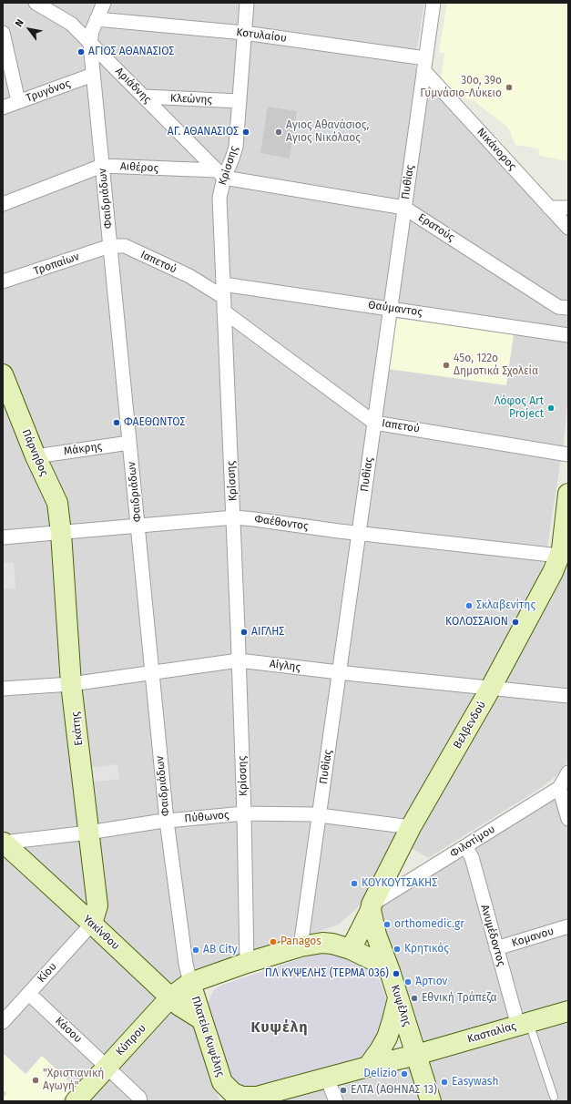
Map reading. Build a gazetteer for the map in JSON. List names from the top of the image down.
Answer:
{
  "streets": {
    "street": [
      "Κοτυλαίου",
      "Αριάδνης",
      "Τρυγόνος",
      "Κλεώνης",
      "Νικάνορος",
      "Κρίσσης",
      "Αιθέρος",
      "Πυθίας",
      "Φαιδριάδων",
      "Ερατούς",
      "Ιαπετού",
      "Τροπαίων",
      "Θαύμαντος",
      "Μάκρης",
      "Πάρνηθος",
      "Φαέθοντος",
      "Αίγλης",
      "Βελβενδού",
      "Εκάτης",
      "Πύθωνος",
      "Φιλοτίμου",
      "Υακίνθου",
      "Ανυμέδοντος",
      "Κομανου",
      "Κίου",
      "Κυψέλης",
      "Κάσου",
      "Κασταλίας",
      "Πλατεία Κυψέλης",
      "Κύπρου"
    ]
  },
  "crossings": [
    ["Κοτυλαίου", "Νικάνορος"],
    ["Κοτυλαίου", "Κρίσσης"],
    ["Κοτυλαίου", "Πυθίας"],
    ["Κοτυλαίου", "Φαιδριάδων"],
    ["Αριάδνης", "Κλεώνης"],
    ["Αριάδνης", "Κρίσσης"],
    ["Αριάδνης", "Αιθέρος"],
    ["Αριάδνης", "Φαιδριάδων"],
    ["Αριάδνης", "Ερατούς"],
    ["Τρυγόνος", "Φαιδριάδων"],
    ["Κλεώνης", "Κρίσσης"],
    ["Νικάνορος", "Πυθίας"],
    ["Κρίσσης", "Αιθέρος"],
    ["Κρίσσης", "Ερατούς"],
    ["Κρίσσης", "Ιαπετού"],
    ["Κρίσσης", "Θαύμαντος"],
    ["Κρίσσης", "Φαέθοντος"],
    ["Κρίσσης", "Αίγλης"],
    ["Κρίσσης", "Πύθωνος"],
    ["Κρίσσης", "Πλατεία Κυψέλης"],
    ["Αιθέρος", "Φαιδριάδων"],
    ["Αιθέρος", "Ερατούς"],
    ["Πυθίας", "Ερατούς"],
    ["Πυθίας", "Ιαπετού"],
    ["Πυθίας", "Θαύμαντος"],
    ["Πυθίας", "Φαέθοντος"],
    ["Πυθίας", "Αίγλης"],
    ["Πυθίας", "Πύθωνος"],
    ["Πυθίας", "Πλατεία Κυψέλης"],
    ["Φαιδριάδων", "Ιαπετού"],
    ["Φαιδριάδων", "Τροπαίων"],
    ["Φαιδριάδων", "Μάκρης"],
    ["Φαιδριάδων", "Φαέθοντος"],
    ["Φαιδριάδων", "Αίγλης"],
    ["Φαιδριάδων", "Πύθωνος"],
    ["Φαιδριάδων", "Πλατεία Κυψέλης"],
    ["Φαιδριάδων", "Κύπρου"],
    ["Ιαπετού", "Τροπαίων"],
    ["Ιαπετού", "Θαύμαντος"],
    ["Μάκρης", "Πάρνηθος"],
    ["Πάρνηθος", "Φαέθοντος"],
    ["Πάρνηθος", "Εκάτης"],
    ["Φαέθοντος", "Βελβενδού"],
    ["Φαέθοντος", "Εκάτης"],
    ["Αίγλης", "Βελβενδού"],
    ["Αίγλης", "Εκάτης"],
    ["Βελβενδού", "Πύθωνος"],
    ["Βελβενδού", "Φιλοτίμου"],
    ["Βελβενδού", "Κυψέλης"],
    ["Βελβενδού", "Πλατεία Κυψέλης"],
    ["Εκάτης", "Πύθωνος"],
    ["Εκάτης", "Υακίνθου"],
    ["Εκάτης", "Κίου"],
    ["Πύθωνος", "Υακίνθου"],
    ["Φιλοτίμου", "Ανυμέδοντος"],
    ["Φιλοτίμου", "Κυψέλης"],
    ["Υακίνθου", "Κίου"],
    ["Υακίνθου", "Πλατεία Κυψέλης"],
    ["Υακίνθου", "Κύπρου"],
    ["Ανυμέδοντος", "Κομανου"],
    ["Ανυμέδοντος", "Κασταλίας"],
    ["Κίου", "Κάσου"],
    ["Κυψέλης", "Κασταλίας"],
    ["Κυψέλης", "Πλατεία Κυψέλης"],
    ["Κάσου", "Κύπρου"],
    ["Κασταλίας", "Πλατεία Κυψέλης"],
    ["Πλατεία Κυψέλης", "Κύπρου"]
  ],
  "districts": ["Κυψέλη"],
  "places": [
    "ΑΓΙΟΣ ΑΘΑΝΑΣΙΟΣ",
    "30ο, 39ο Γυμνάσιο-Λύκειο",
    "ΑΓ. ΑΘΑΝΑΣΙΟΣ",
    "Αγιος Αθανάσιος, Αγιος Νικόλαος",
    "45ο, 122ο Δημοτικά Σχολεία",
    "Λόφος Art Project",
    "ΦΑΕΘΩΝΤΟΣ",
    "Σκλαβενίτης",
    "ΚΟΛΟΣΣΑΙΟΝ",
    "ΑΙΓΛΗΣ",
    "ΚΟΥΚΟΥΤΣΑΚΗΣ",
    "orthomedic.gr",
    "Panagos",
    "Κρητικός",
    "AB City",
    "ΠΛ ΚΥΨΕΛΗΣ (ΤΕΡΜΑ 036)",
    "Άρτιον",
    "Εθνική Τράπεζα",
    "Delizio",
    "\"Χριστιανική Αγωγή\"",
    "Easywash",
    "ΕΛΤΑ (ΑΘΗΝΑΣ 13)"
  ],
  "north": "top left"
}
